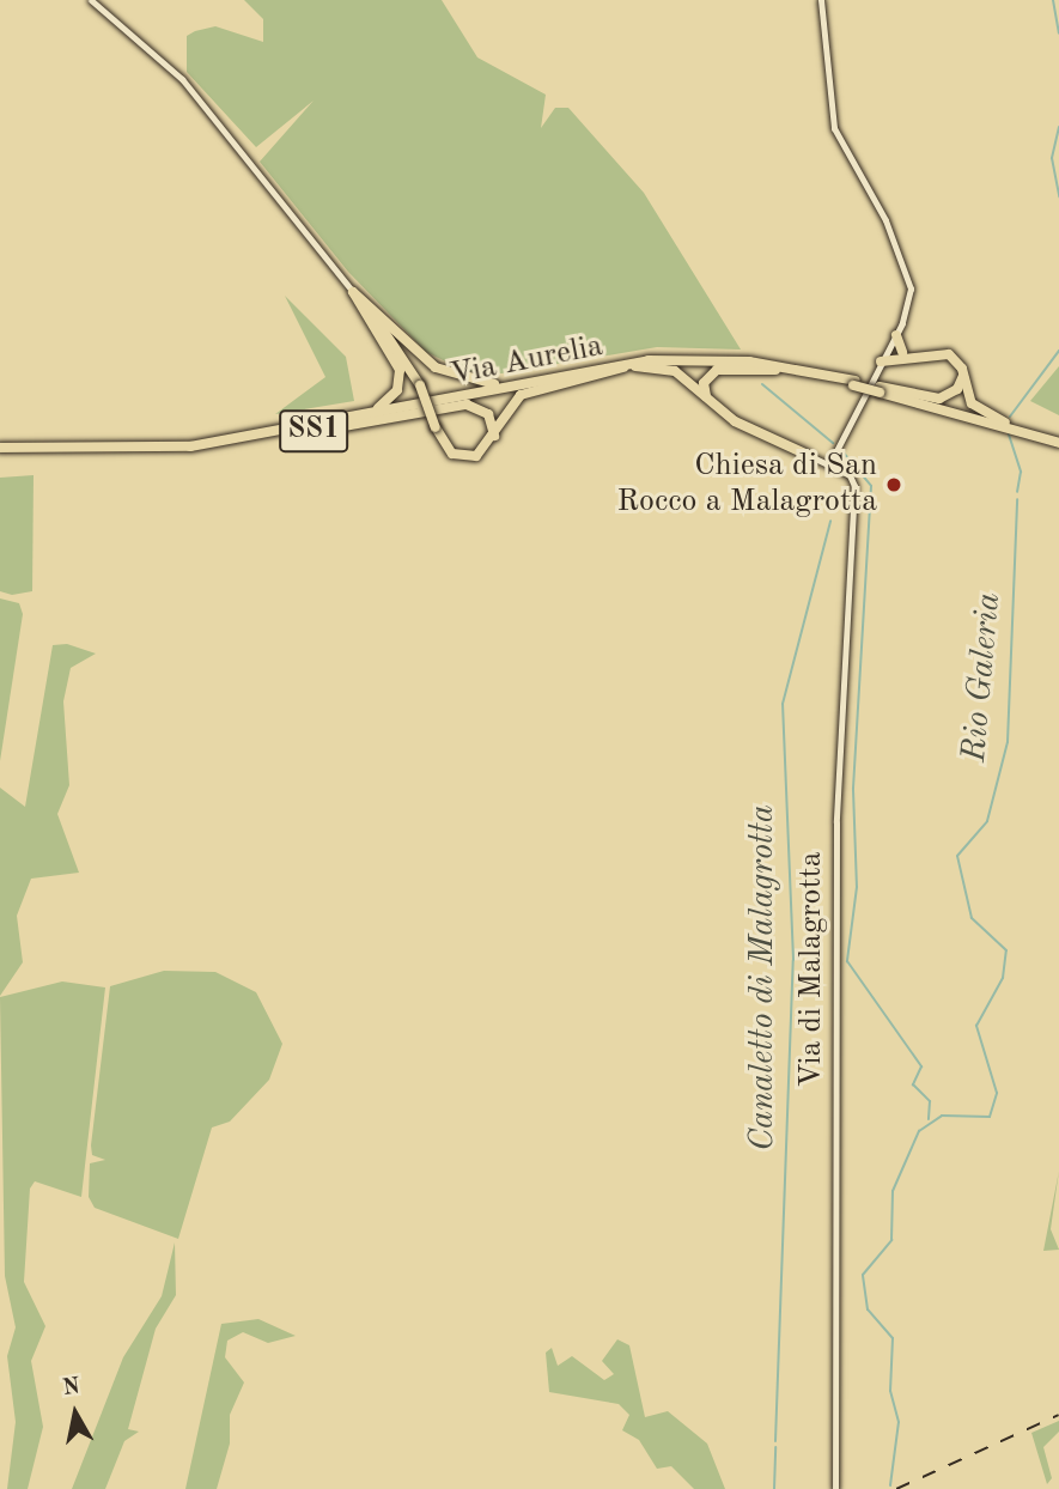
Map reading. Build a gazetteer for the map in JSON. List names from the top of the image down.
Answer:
{
  "streets": {
    "highway": ["Via Aurelia", "SS1"],
    "main road": ["Via di Malagrotta"]
  },
  "water": ["Rio Galeria", "Canaletto di Malagrotta"],
  "places": ["Chiesa di San Rocco a Malagrotta"],
  "north": "top"
}
